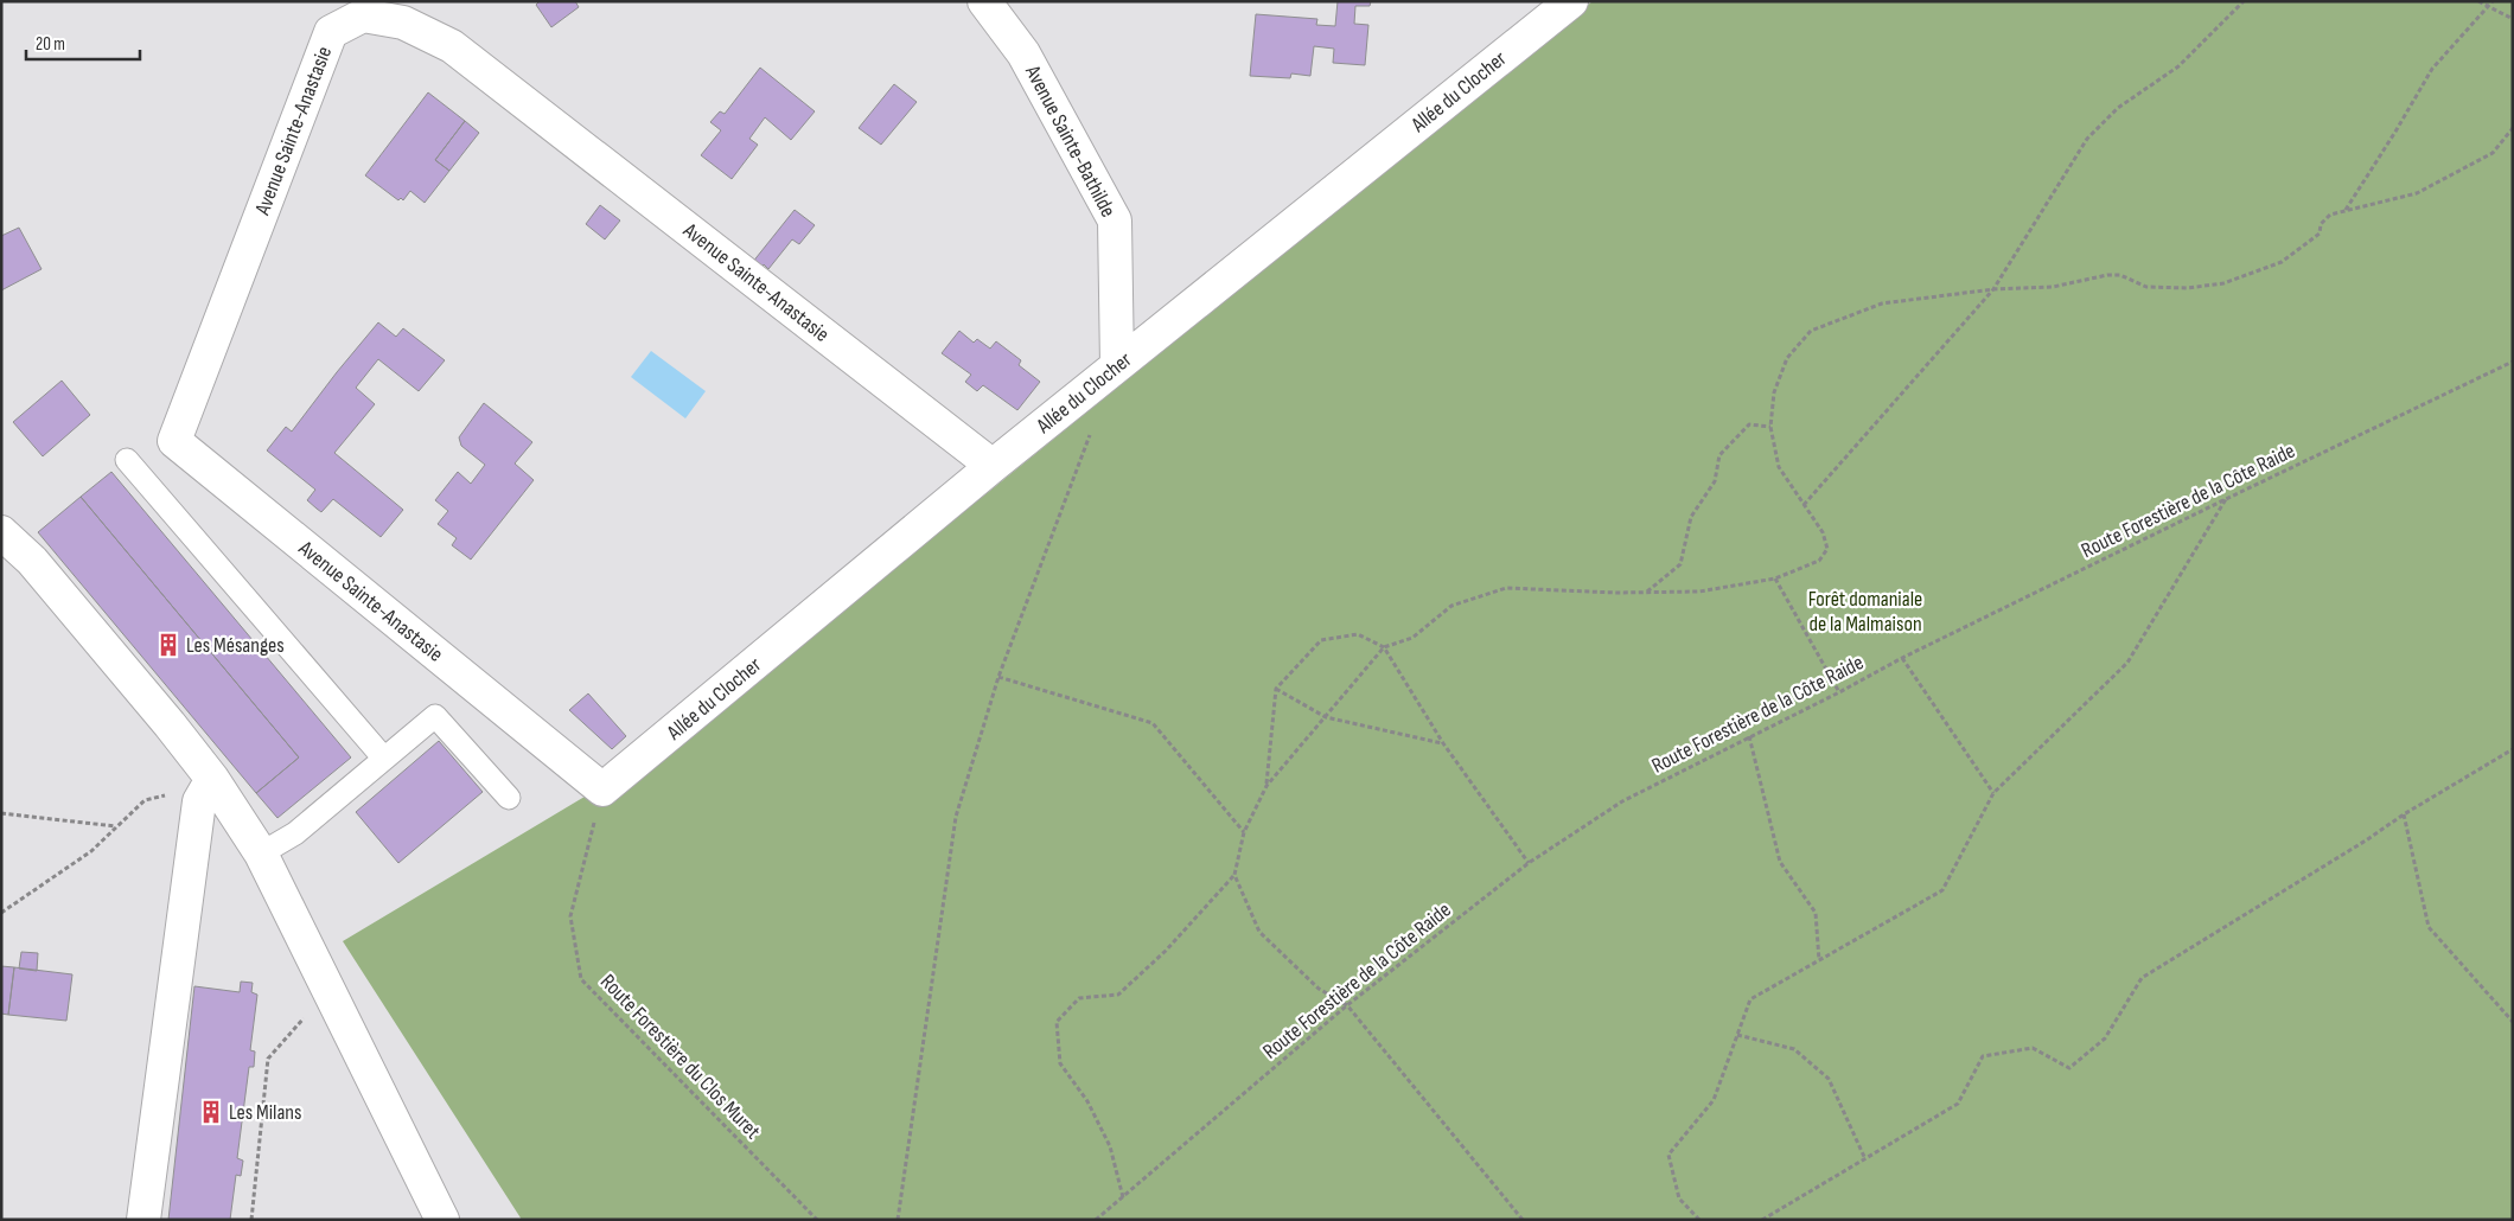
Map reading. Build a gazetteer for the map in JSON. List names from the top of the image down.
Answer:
{
  "streets": {
    "street": ["Allée du Clocher", "Avenue Sainte-Anastasie", "Avenue Sainte-Bathilde"],
    "path": ["Route Forestière de la Côte Raide", "Route Forestière du Clos Muret"]
  },
  "crossings": [
    ["Allée du Clocher", "Avenue Sainte-Anastasie"],
    ["Allée du Clocher", "Avenue Sainte-Bathilde"],
    ["Allée du Clocher", "Route Forestière du Clos Muret"],
    ["Avenue Sainte-Anastasie", "Route Forestière du Clos Muret"]
  ],
  "parks": ["Forêt domaniale de la Malmaison"],
  "places": {
    "building": ["Les Mésanges", "Les Milans"]
  },
  "scale_bar": "20 m"
}
